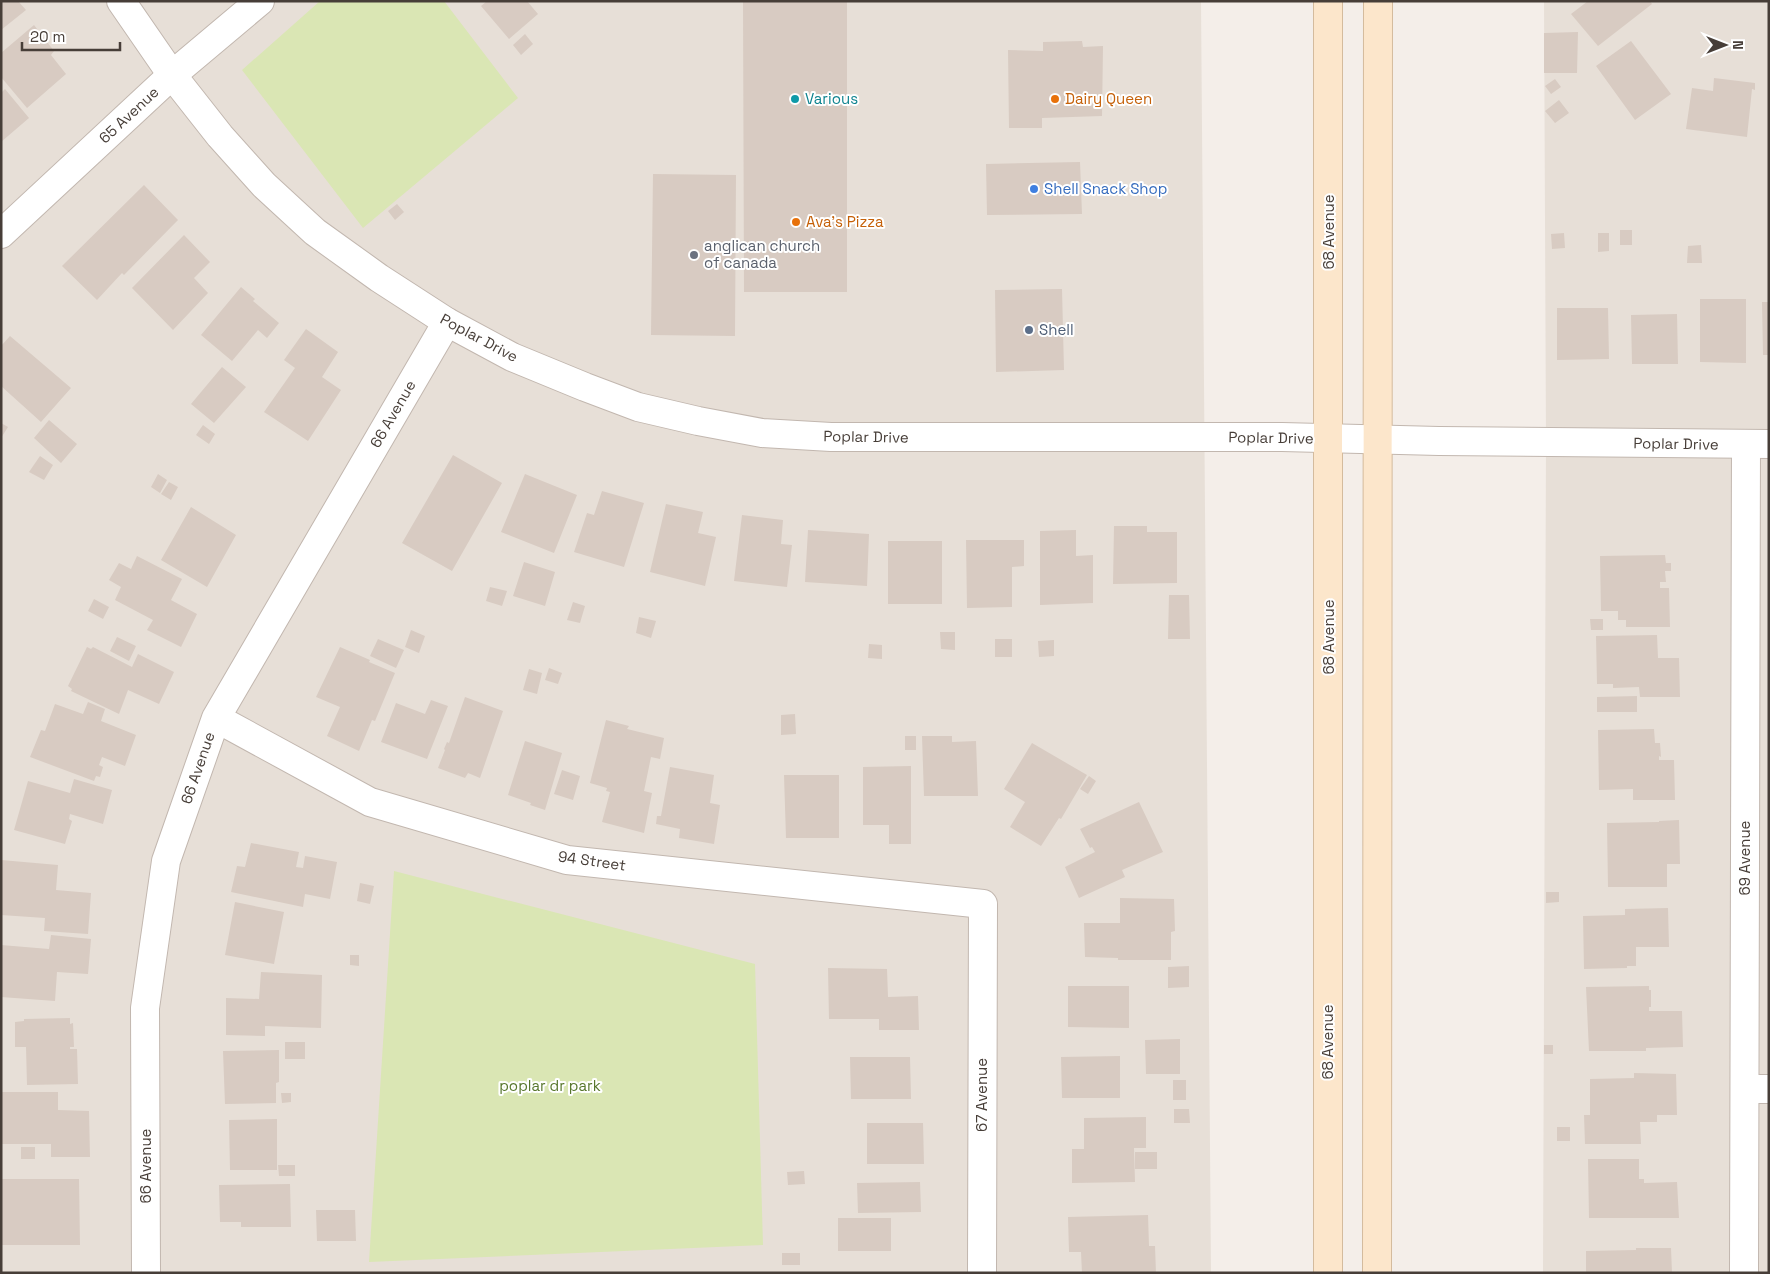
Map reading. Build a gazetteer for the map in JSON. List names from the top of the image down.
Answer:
{
  "streets": {
    "main road": ["68 Avenue"],
    "street": [
      "65 Avenue",
      "Poplar Drive",
      "66 Avenue",
      "69 Avenue",
      "94 Street",
      "67 Avenue"
    ]
  },
  "crossings": [
    ["65 Avenue", "Poplar Drive"],
    ["68 Avenue", "Poplar Drive"],
    ["Poplar Drive", "66 Avenue"],
    ["Poplar Drive", "69 Avenue"],
    ["66 Avenue", "94 Street"],
    ["94 Street", "67 Avenue"]
  ],
  "parks": ["poplar dr park"],
  "places": [
    "Various",
    "Dairy Queen",
    "Shell Snack Shop",
    "Ava's Pizza",
    "anglican church of canada",
    "Shell"
  ],
  "scale_bar": "20 m",
  "north": "right"
}
